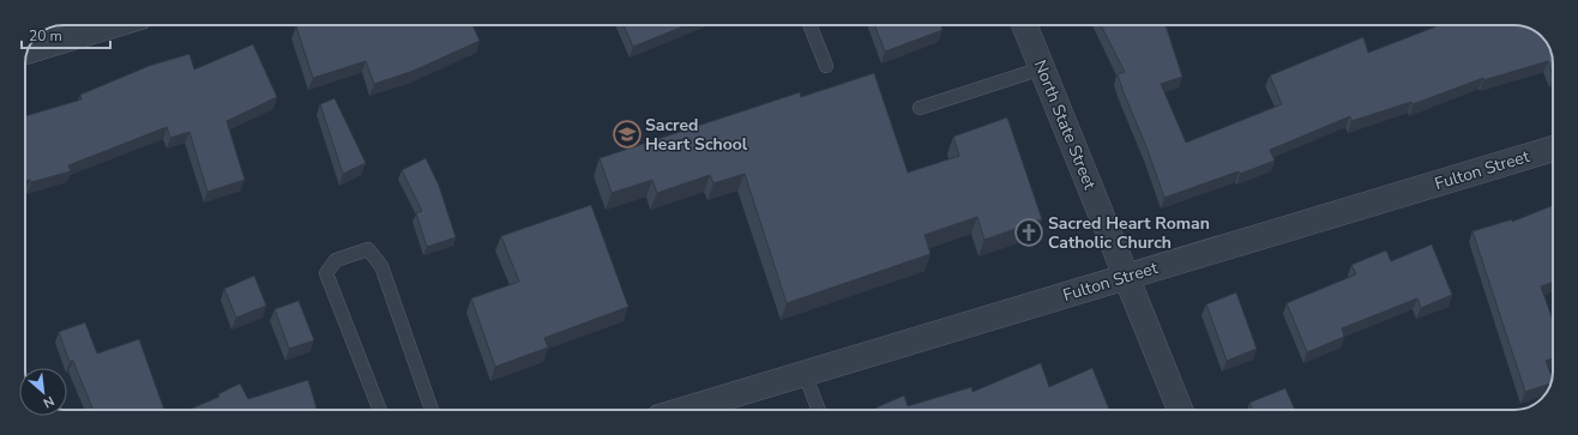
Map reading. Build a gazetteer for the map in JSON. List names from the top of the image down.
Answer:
{
  "streets": {
    "street": ["North State Street", "Fulton Street"]
  },
  "crossings": [
    ["North State Street", "Fulton Street"]
  ],
  "places": {
    "school or university": ["Sacred Heart School"],
    "church": ["Sacred Heart Roman Catholic Church"]
  },
  "scale_bar": "20 m",
  "north": "bottom right"
}
